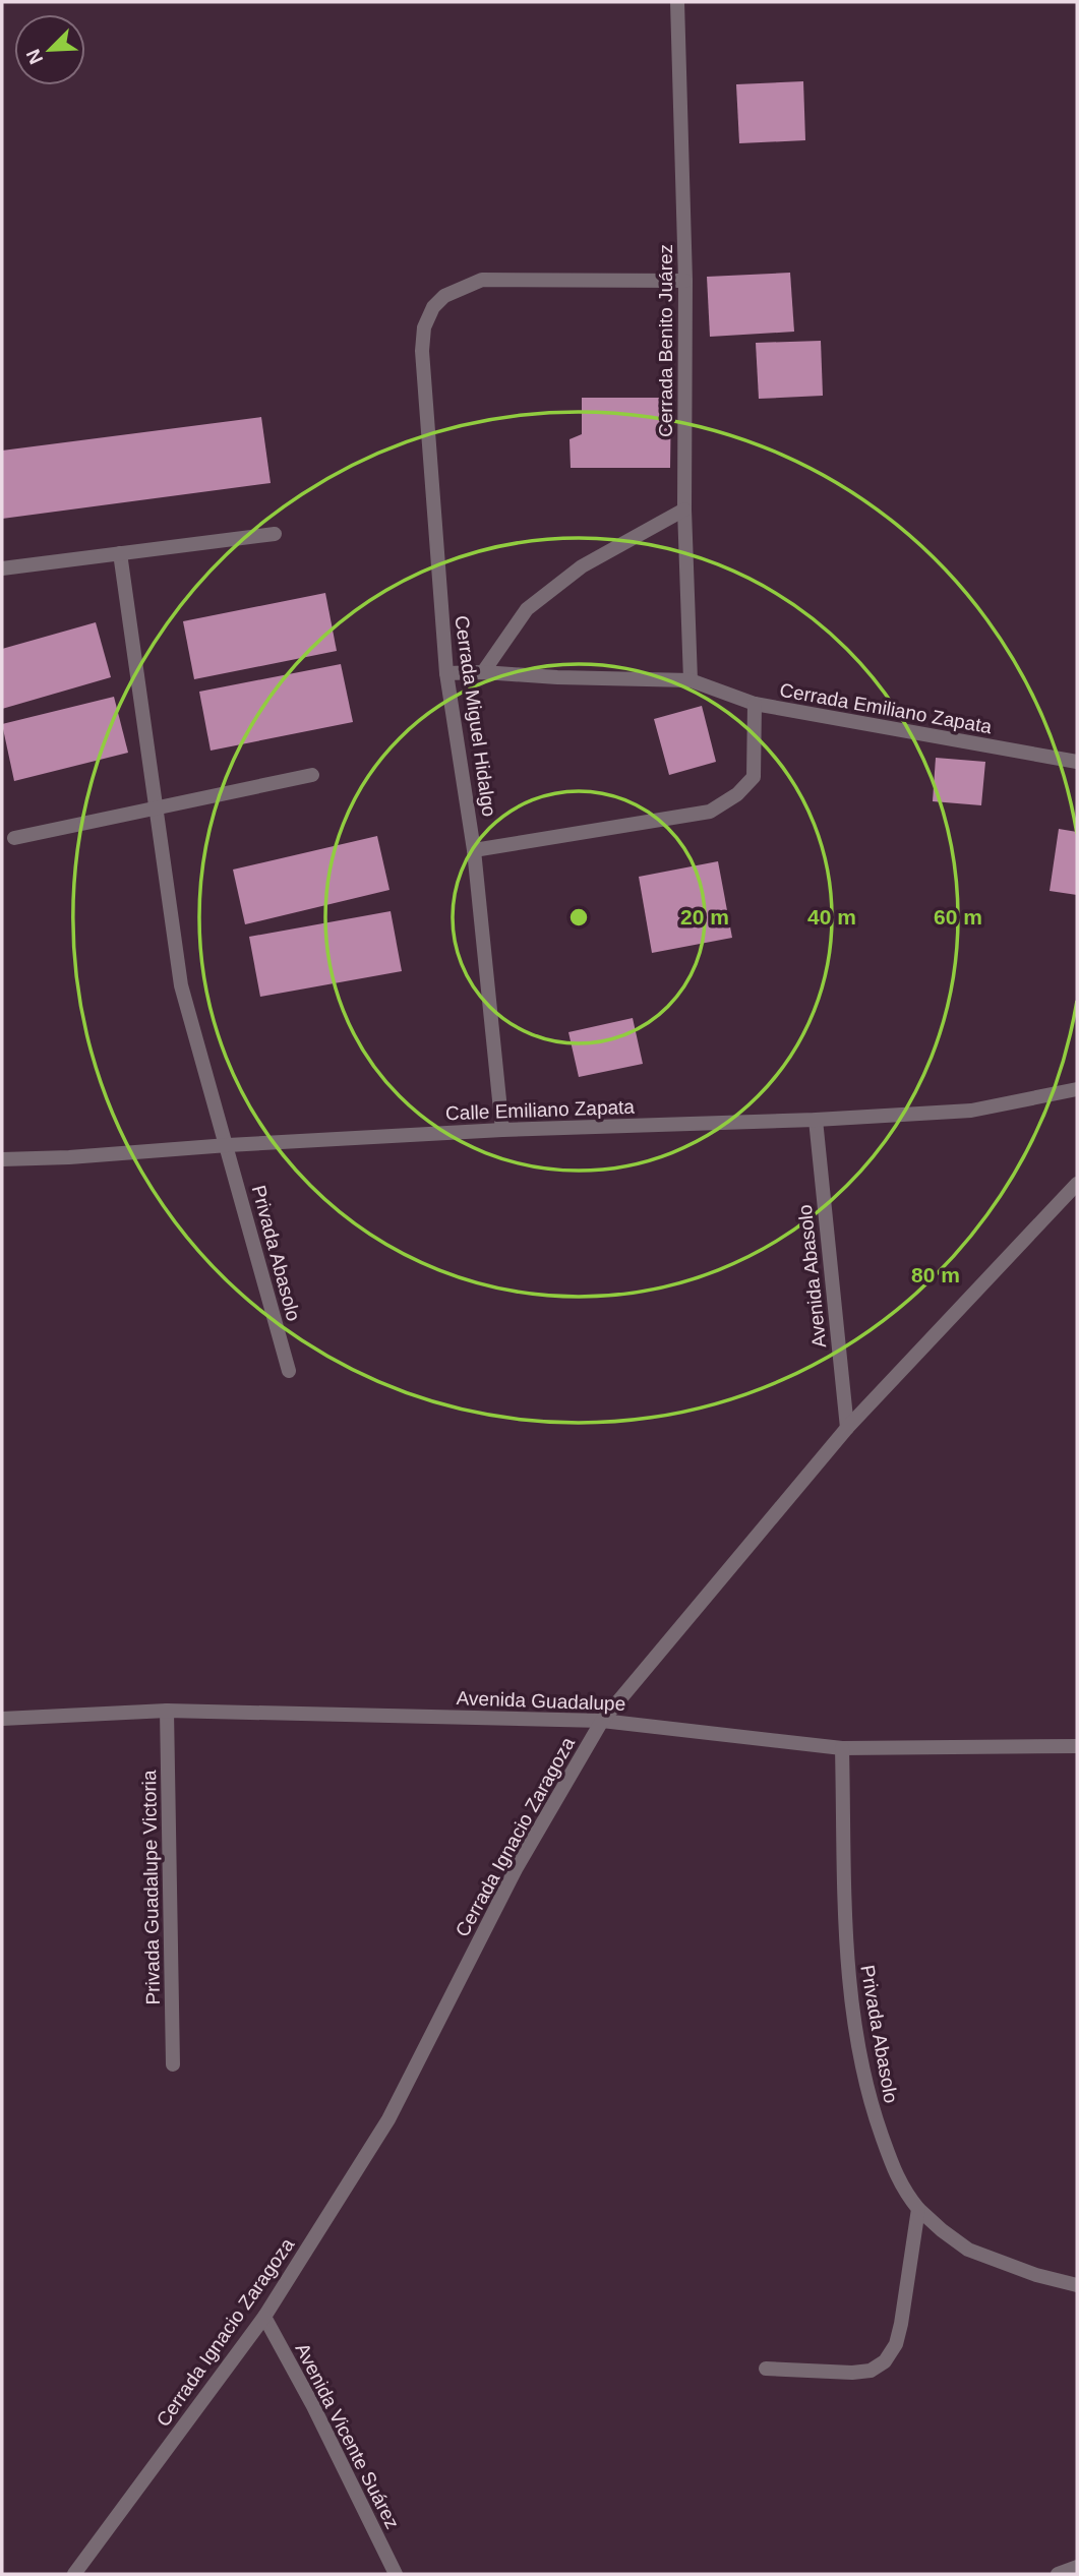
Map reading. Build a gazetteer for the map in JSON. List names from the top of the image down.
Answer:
{
  "streets": {
    "street": [
      "Cerrada Benito Juárez",
      "Cerrada Emiliano Zapata",
      "Cerrada Miguel Hidalgo",
      "Calle Emiliano Zapata",
      "Privada Abasolo",
      "Avenida Abasolo",
      "Avenida Guadalupe",
      "Cerrada Ignacio Zaragoza",
      "Privada Guadalupe Victoria",
      "Avenida Vicente Suárez"
    ]
  },
  "crossings": [
    ["Cerrada Benito Juárez", "Cerrada Emiliano Zapata"],
    ["Cerrada Benito Juárez", "Cerrada Miguel Hidalgo"],
    ["Cerrada Emiliano Zapata", "Cerrada Miguel Hidalgo"],
    ["Cerrada Miguel Hidalgo", "Calle Emiliano Zapata"],
    ["Calle Emiliano Zapata", "Privada Abasolo"],
    ["Calle Emiliano Zapata", "Avenida Abasolo"],
    ["Privada Abasolo", "Avenida Guadalupe"],
    ["Avenida Abasolo", "Cerrada Ignacio Zaragoza"],
    ["Avenida Guadalupe", "Cerrada Ignacio Zaragoza"],
    ["Avenida Guadalupe", "Privada Guadalupe Victoria"],
    ["Cerrada Ignacio Zaragoza", "Avenida Vicente Suárez"]
  ],
  "north": "bottom left",
  "rings": [
    "20 m",
    "40 m",
    "60 m",
    "80 m"
  ]
}
